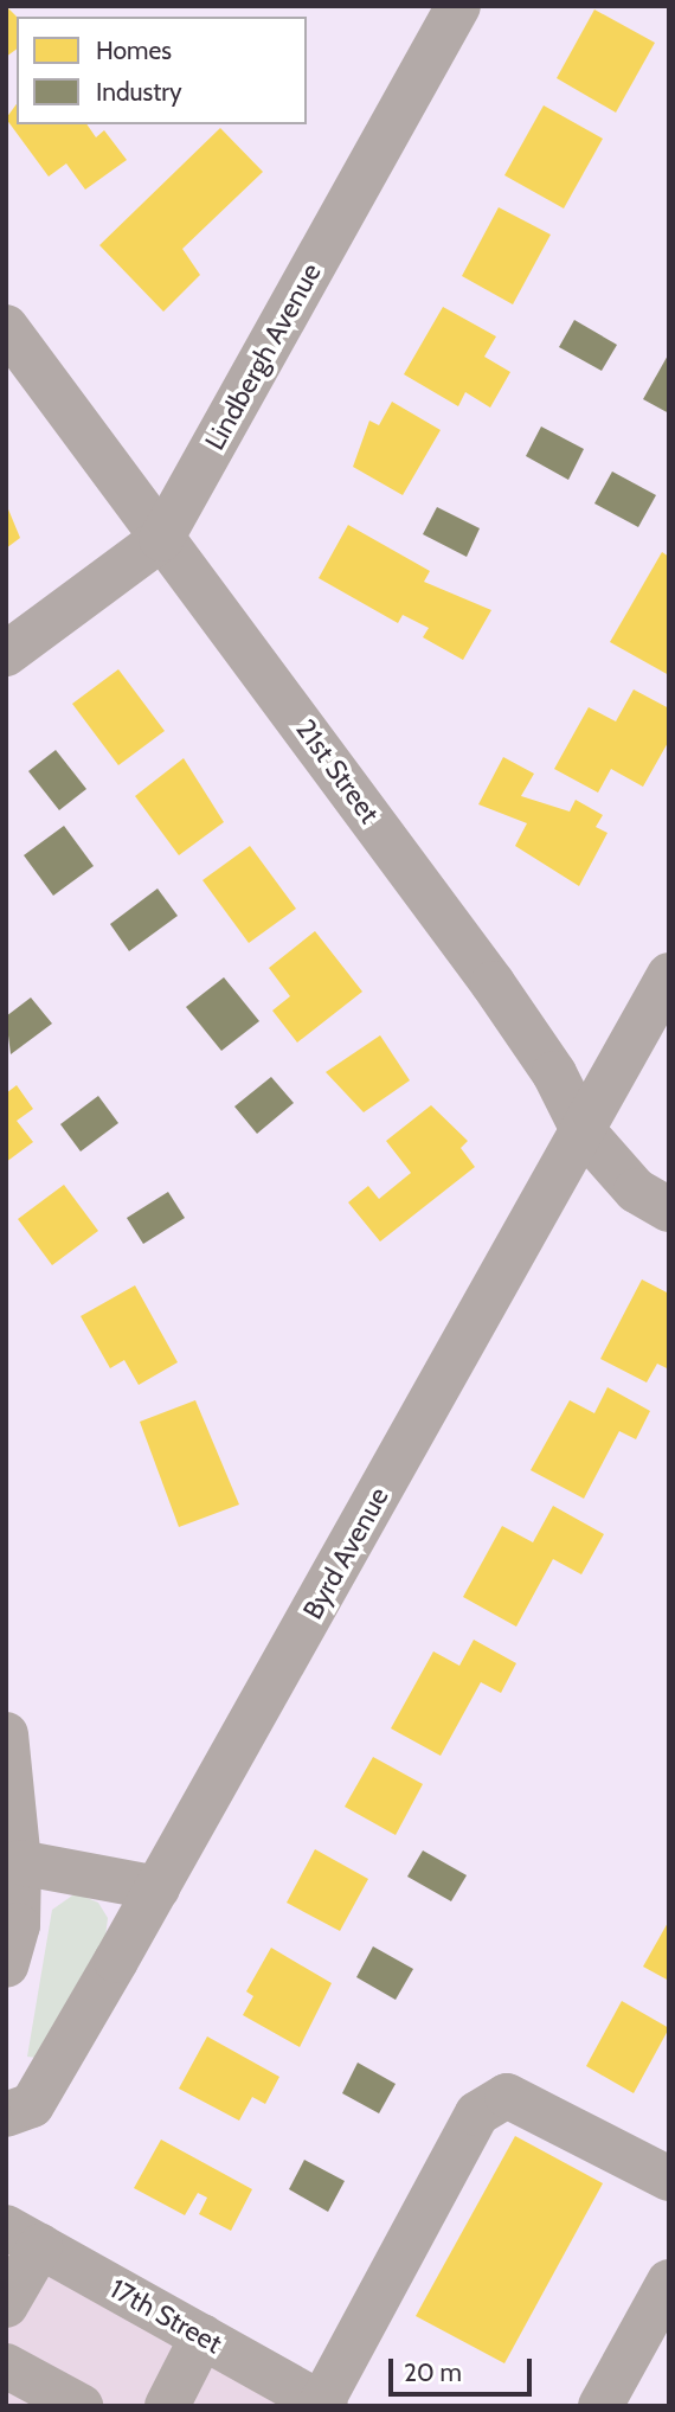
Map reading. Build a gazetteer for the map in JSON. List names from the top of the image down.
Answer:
{
  "streets": {
    "street": [
      "Lindbergh Avenue",
      "21st Street",
      "Byrd Avenue",
      "17th Street"
    ]
  },
  "crossings": [
    ["Lindbergh Avenue", "21st Street"],
    ["21st Street", "Byrd Avenue"]
  ],
  "legend": ["Homes", "Industry"],
  "scale_bar": "20 m"
}
